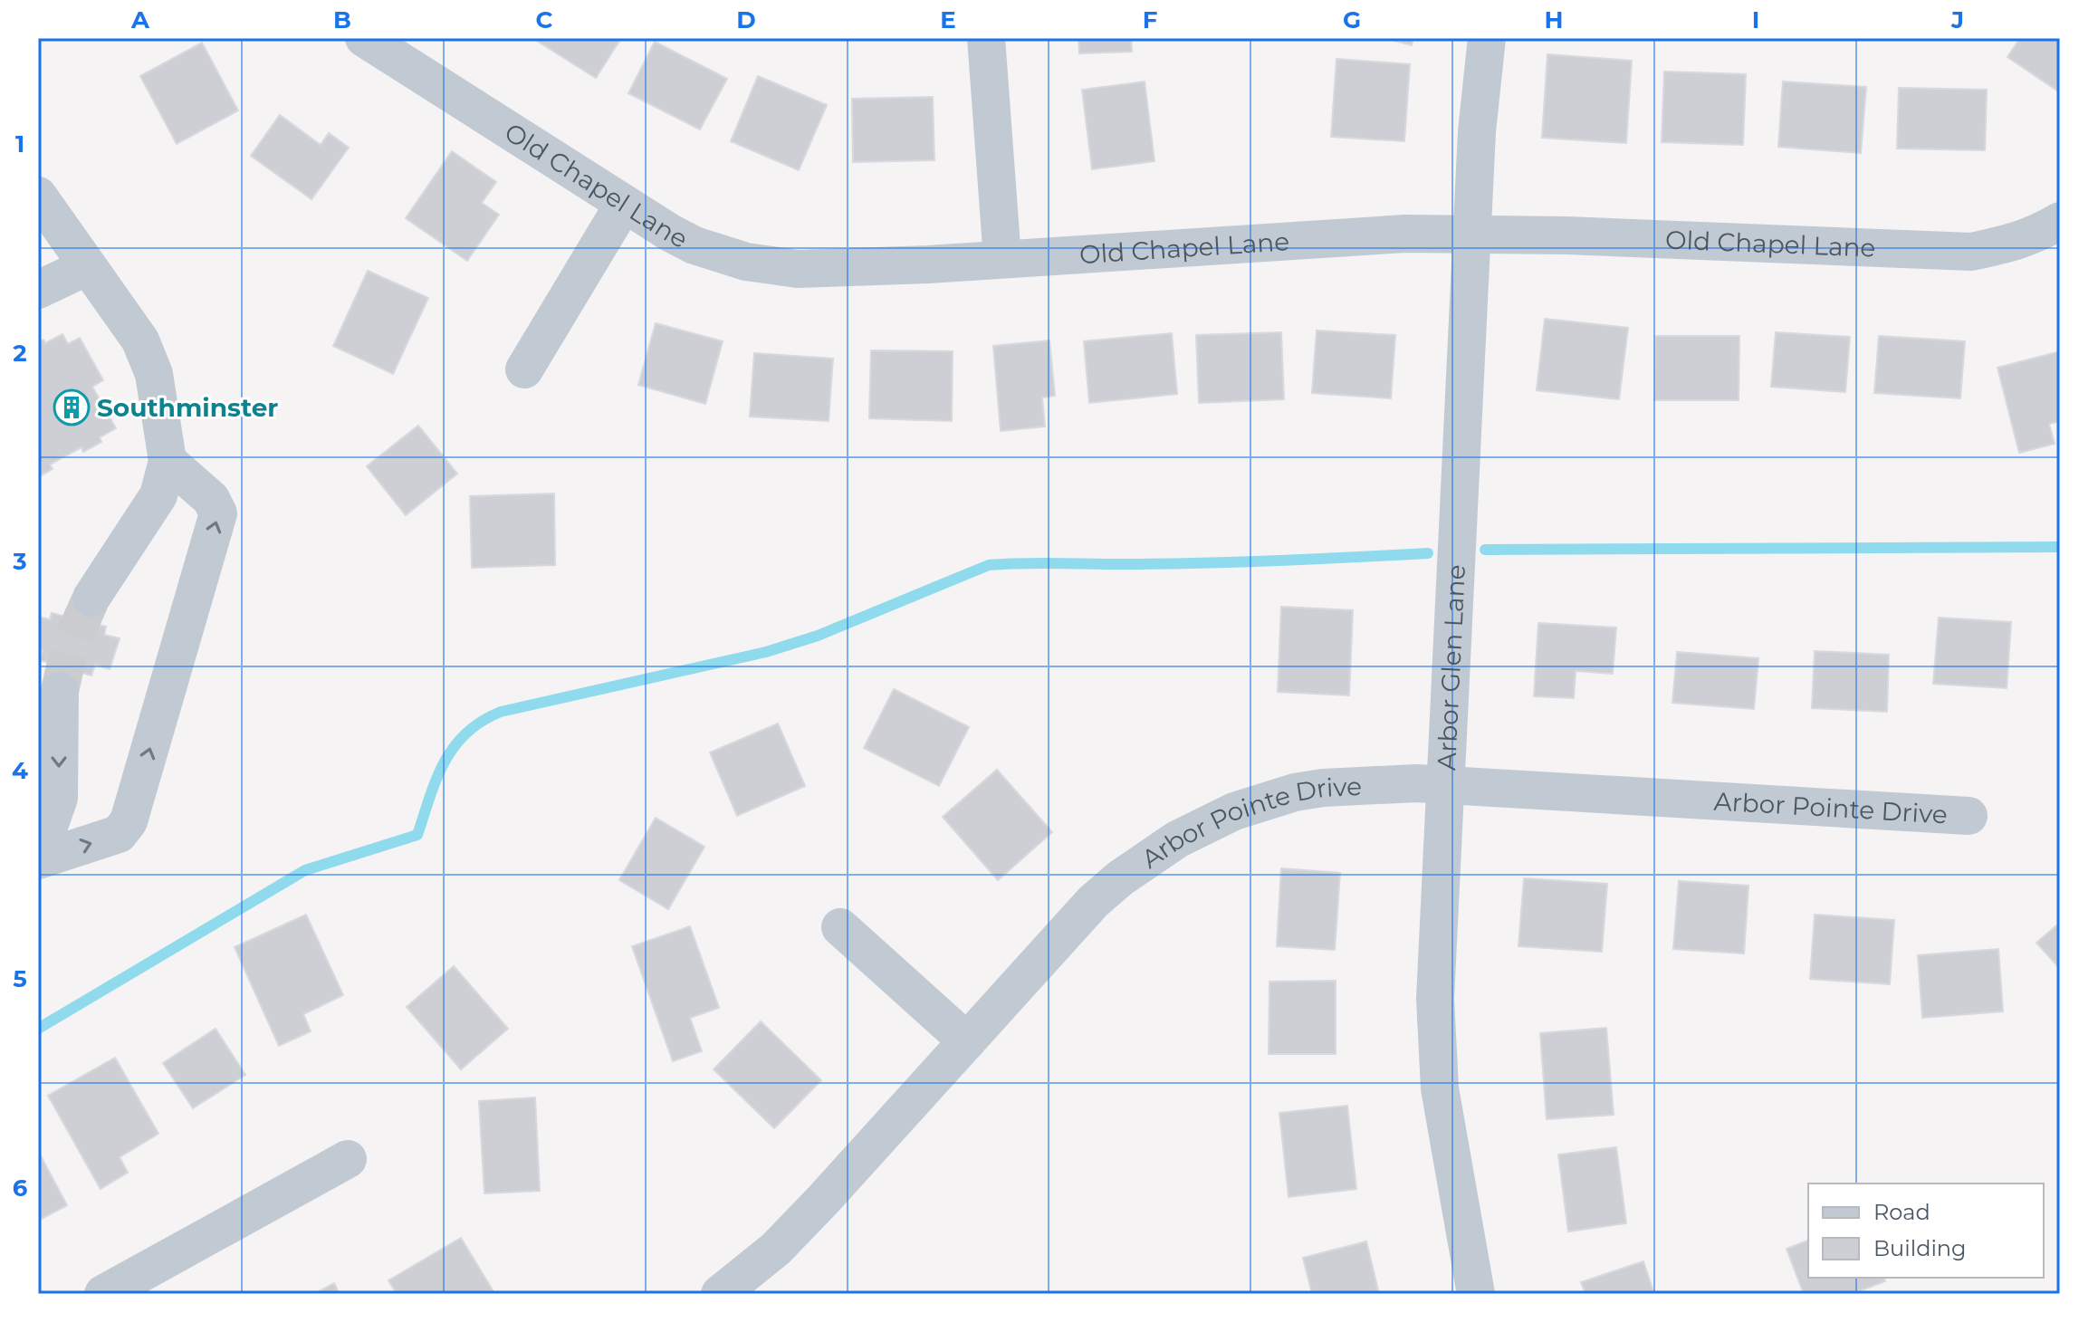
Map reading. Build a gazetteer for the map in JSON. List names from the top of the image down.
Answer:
{
  "streets": {
    "street": ["Old Chapel Lane", "Arbor Glen Lane", "Arbor Pointe Drive"]
  },
  "crossings": [
    ["Old Chapel Lane", "Arbor Glen Lane"],
    ["Arbor Glen Lane", "Arbor Pointe Drive"]
  ],
  "places": {
    "building": ["Southminster"]
  },
  "legend": ["Road", "Building"],
  "grid": {
    "columns": [
      "A",
      "B",
      "C",
      "D",
      "E",
      "F",
      "G",
      "H",
      "I",
      "J"
    ],
    "rows": [
      "1",
      "2",
      "3",
      "4",
      "5",
      "6"
    ]
  }
}
